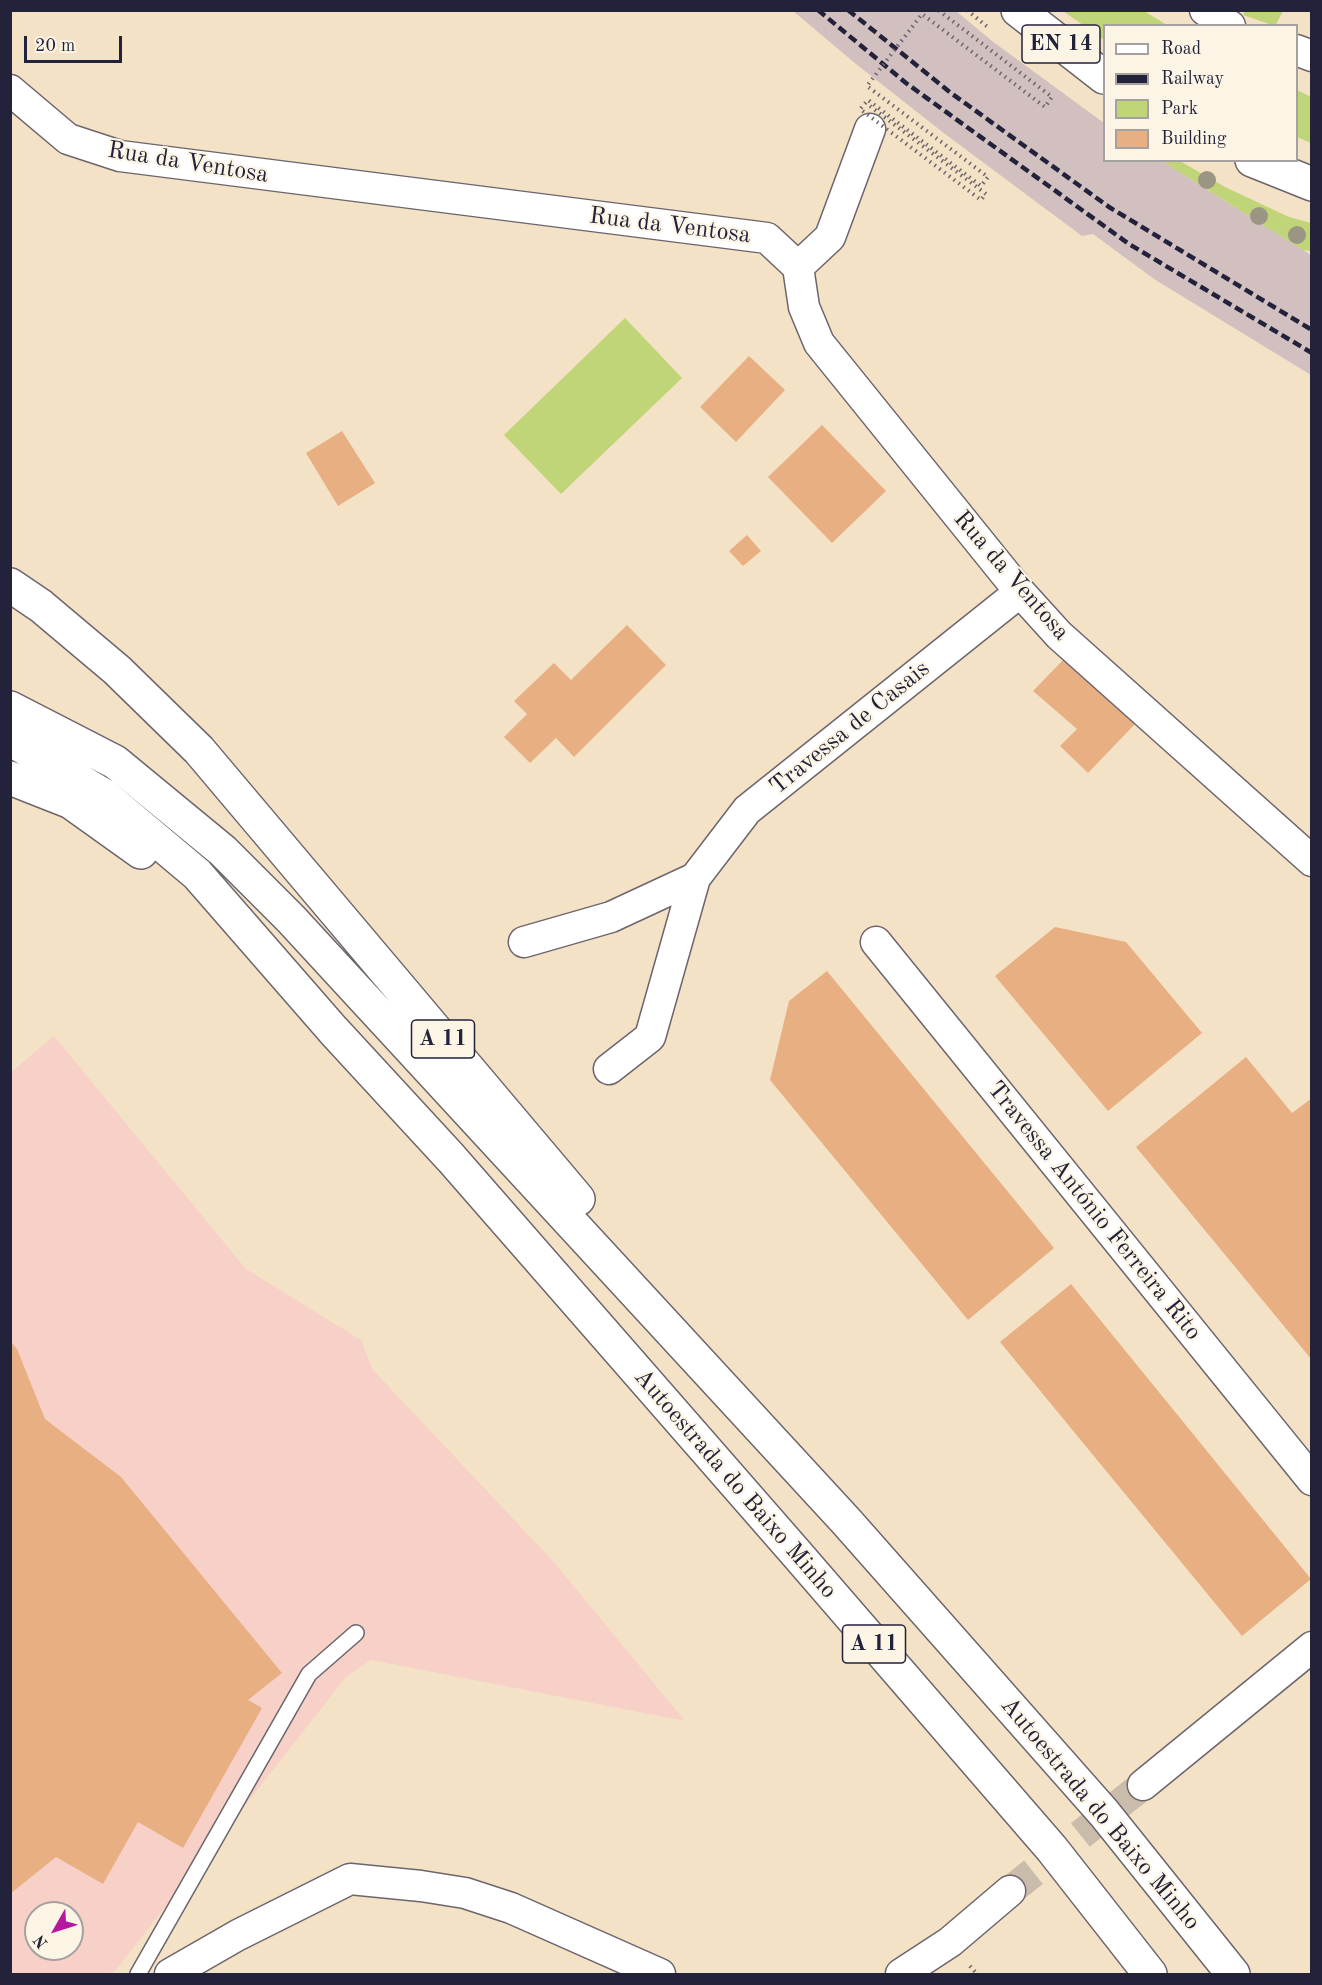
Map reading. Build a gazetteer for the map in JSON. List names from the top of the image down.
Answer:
{
  "streets": {
    "main road": ["EN 14", "A 11", "Autoestrada do Baixo Minho"],
    "street": ["Rua da Ventosa", "Travessa de Casais", "Travessa António Ferreira Rito"]
  },
  "crossings": [
    ["Rua da Ventosa", "Travessa de Casais"],
    ["A 11", "Autoestrada do Baixo Minho"]
  ],
  "legend": [
    "Road",
    "Railway",
    "Park",
    "Building"
  ],
  "scale_bar": "20 m",
  "north": "bottom left"
}
